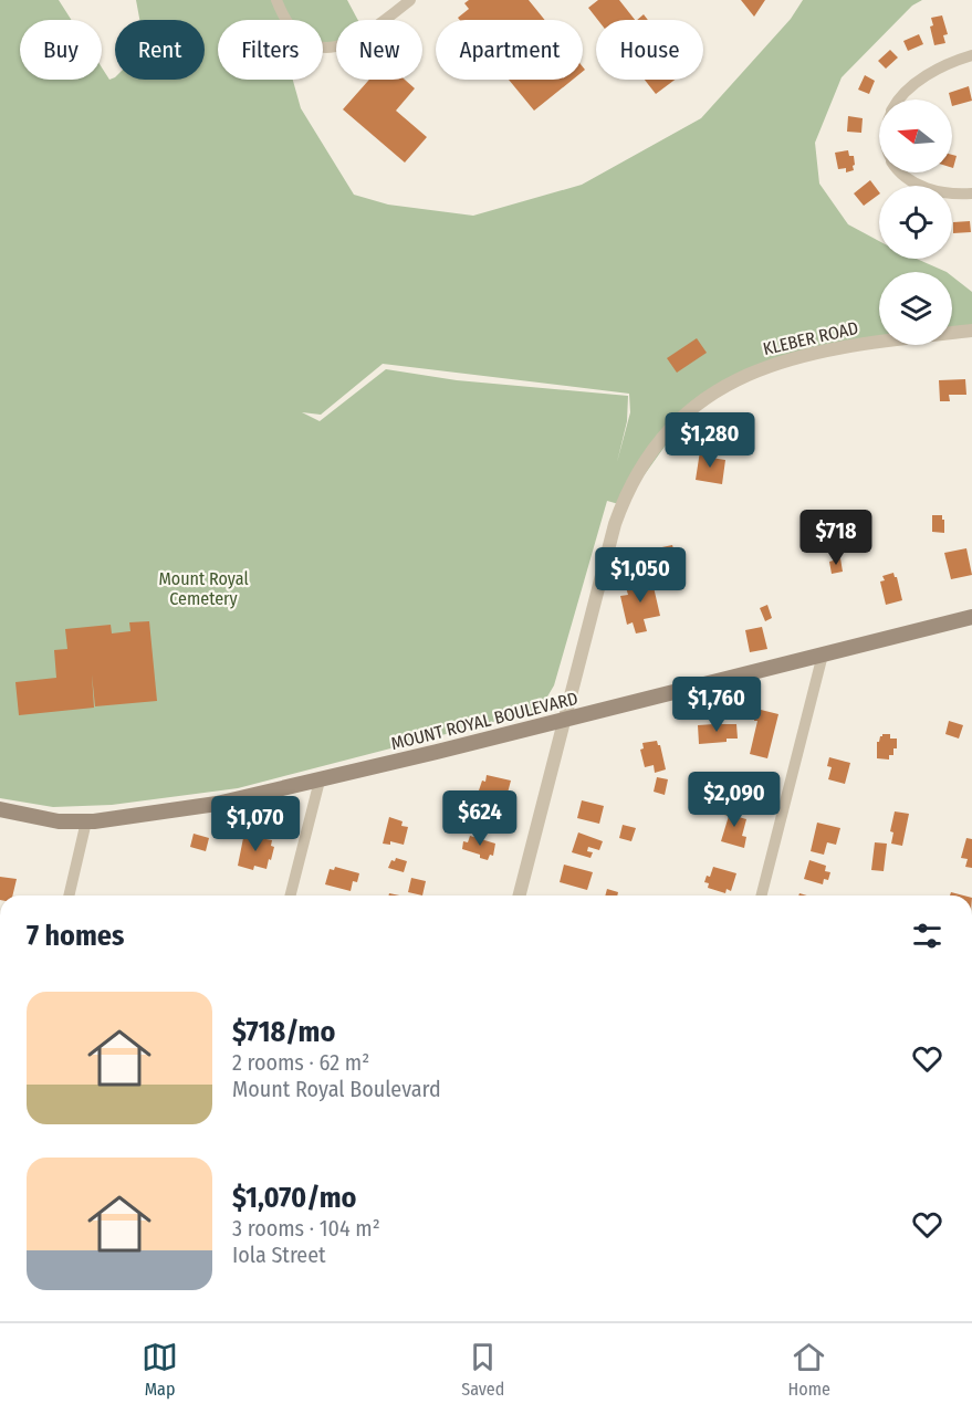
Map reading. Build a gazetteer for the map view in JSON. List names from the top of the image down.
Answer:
{
  "streets": {
    "main road": ["MOUNT ROYAL BOULEVARD"],
    "street": ["KLEBER ROAD"]
  },
  "crossings": [
    ["KLEBER ROAD", "MOUNT ROYAL BOULEVARD"]
  ],
  "parks": ["Mount Royal Cemetery"],
  "north": "left",
  "page": {
    "chip": [
      "Buy",
      "Rent",
      "Filters",
      "New",
      "Apartment",
      "House"
    ],
    "price": [
      "$1,280",
      "$718",
      "$1,050",
      "$1,760",
      "$2,090",
      "$624",
      "$1,070"
    ],
    "heading": "7 homes",
    "list": [
      {
        "name": "$718/mo",
        "note": "2 rooms · 62 m² · Mount Royal Boulevard"
      },
      {
        "name": "$1,070/mo",
        "note": "3 rooms · 104 m² · Iola Street"
      }
    ],
    "tabs": ["Map", "Saved", "Home"]
  }
}
